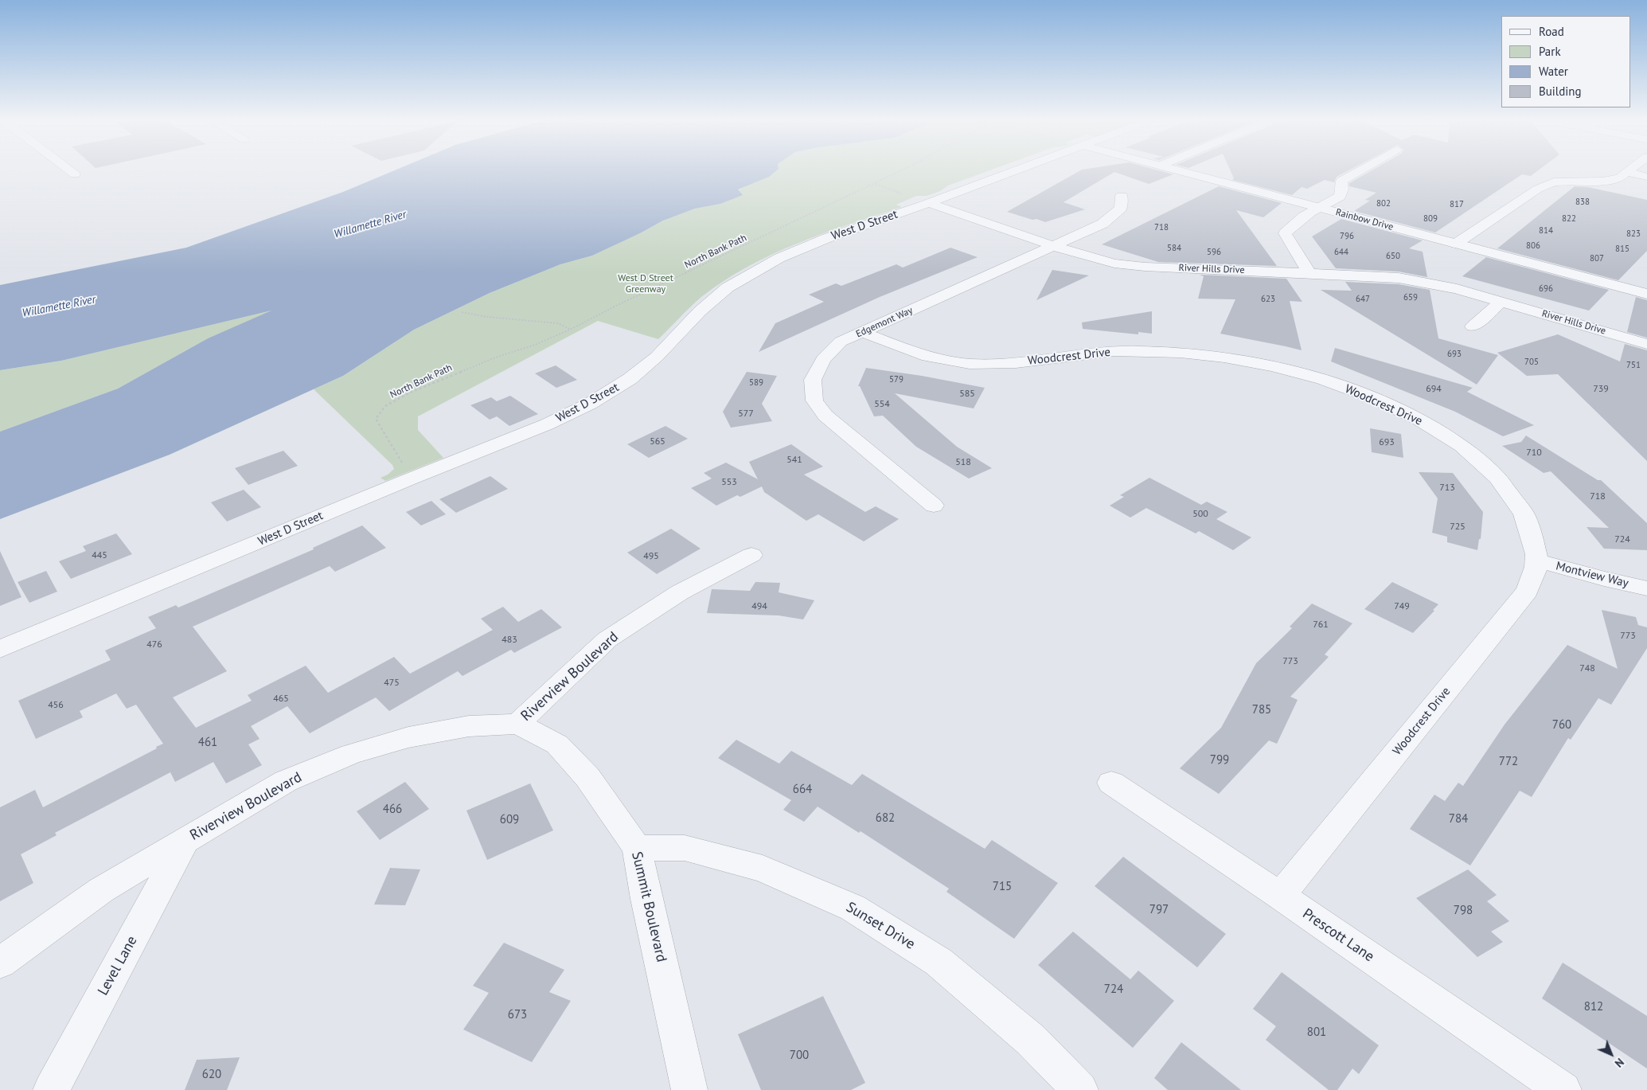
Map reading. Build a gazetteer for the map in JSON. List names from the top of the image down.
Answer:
{
  "streets": {
    "street": [
      "Rainbow Drive",
      "West D Street",
      "River Hills Drive",
      "Edgemont Way",
      "Woodcrest Drive",
      "Montview Way",
      "Riverview Boulevard",
      "Summit Boulevard",
      "Sunset Drive",
      "Prescott Lane",
      "Level Lane"
    ],
    "path": ["North Bank Path"]
  },
  "crossings": [
    ["West D Street", "North Bank Path"],
    ["West D Street", "River Hills Drive"],
    ["River Hills Drive", "Edgemont Way"],
    ["Edgemont Way", "Woodcrest Drive"],
    ["Woodcrest Drive", "Montview Way"],
    ["Woodcrest Drive", "Prescott Lane"],
    ["Riverview Boulevard", "Summit Boulevard"],
    ["Riverview Boulevard", "Level Lane"],
    ["Summit Boulevard", "Sunset Drive"]
  ],
  "water": ["Willamette River"],
  "parks": ["West D Street Greenway"],
  "house_numbers": [
    "838",
    "802",
    "817",
    "809",
    "822",
    "718",
    "814",
    "823",
    "796",
    "806",
    "584",
    "815",
    "596",
    "644",
    "650",
    "807",
    "696",
    "659",
    "623",
    "647",
    "693",
    "705",
    "751",
    "579",
    "589",
    "694",
    "739",
    "585",
    "554",
    "577",
    "565",
    "693",
    "710",
    "541",
    "518",
    "553",
    "713",
    "718",
    "500",
    "725",
    "724",
    "445",
    "495",
    "494",
    "749",
    "761",
    "773",
    "483",
    "476",
    "773",
    "748",
    "475",
    "465",
    "456",
    "785",
    "760",
    "461",
    "799",
    "772",
    "664",
    "466",
    "682",
    "784",
    "609",
    "715",
    "797",
    "798",
    "724",
    "812",
    "673",
    "801",
    "700",
    "620"
  ],
  "legend": [
    "Road",
    "Park",
    "Water",
    "Building"
  ],
  "north": "bottom right"
}
